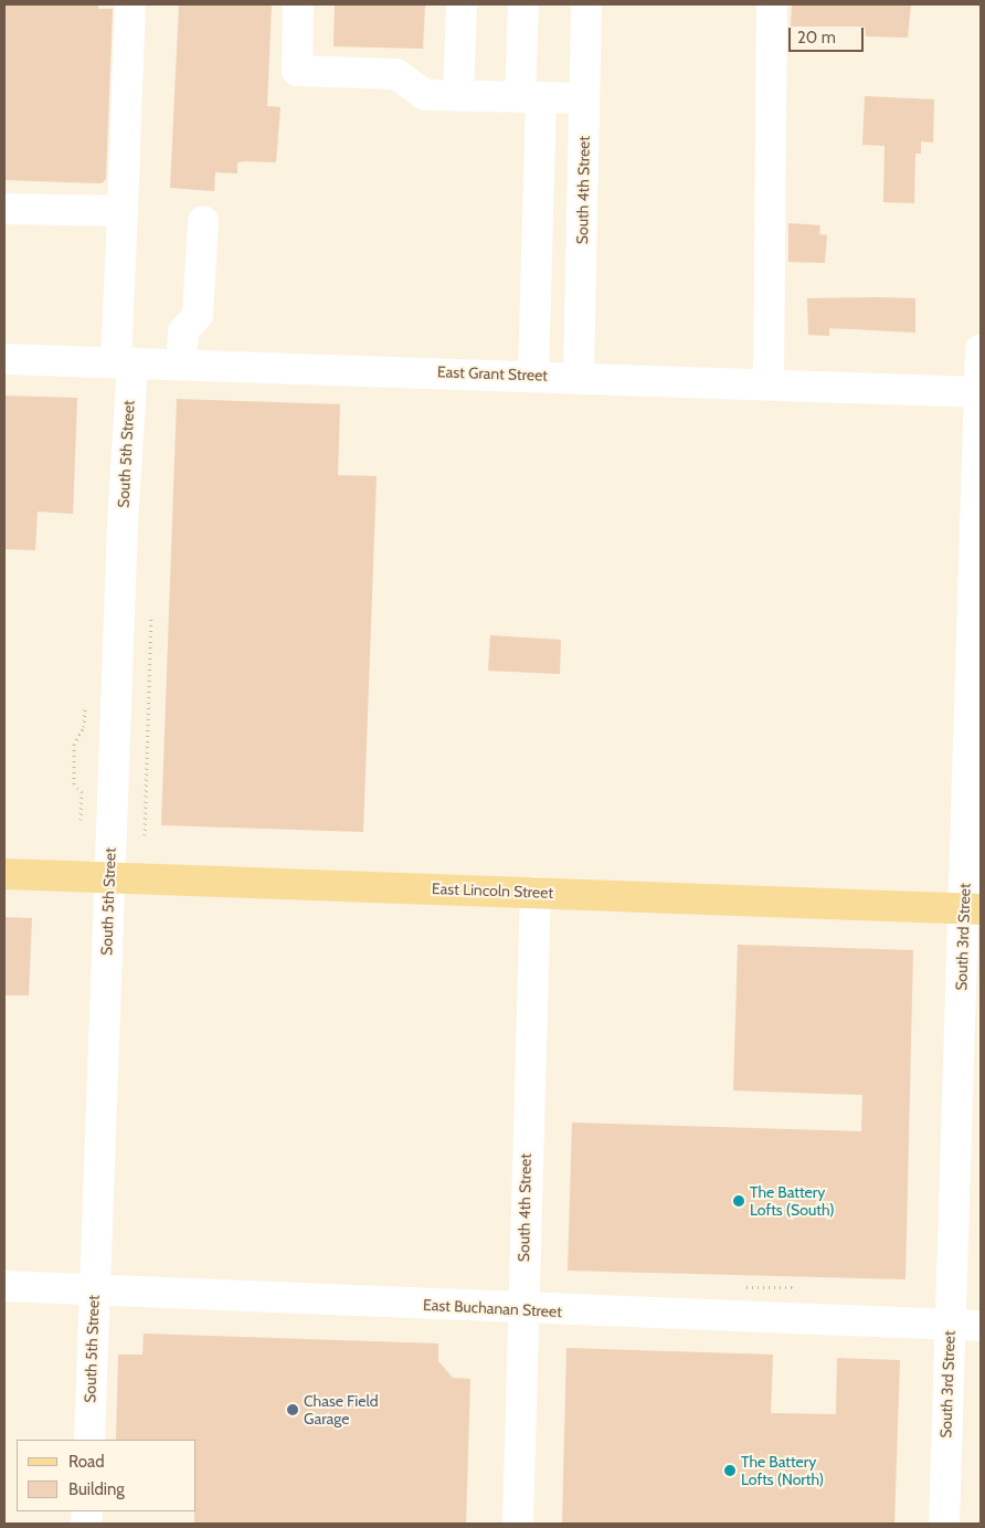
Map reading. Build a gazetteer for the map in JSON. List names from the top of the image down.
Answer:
{
  "streets": {
    "main road": ["East Lincoln Street"],
    "street": [
      "South 4th Street",
      "East Grant Street",
      "South 5th Street",
      "South 3rd Street",
      "East Buchanan Street"
    ]
  },
  "crossings": [
    ["South 4th Street", "East Grant Street"],
    ["South 4th Street", "East Lincoln Street"],
    ["South 4th Street", "East Buchanan Street"],
    ["East Grant Street", "South 5th Street"],
    ["East Grant Street", "South 3rd Street"],
    ["South 5th Street", "East Lincoln Street"],
    ["South 5th Street", "East Buchanan Street"],
    ["East Lincoln Street", "South 3rd Street"],
    ["South 3rd Street", "East Buchanan Street"]
  ],
  "places": ["The Battery Lofts (South)", "Chase Field Garage", "The Battery Lofts (North)"],
  "legend": ["Road", "Building"],
  "scale_bar": "20 m"
}
